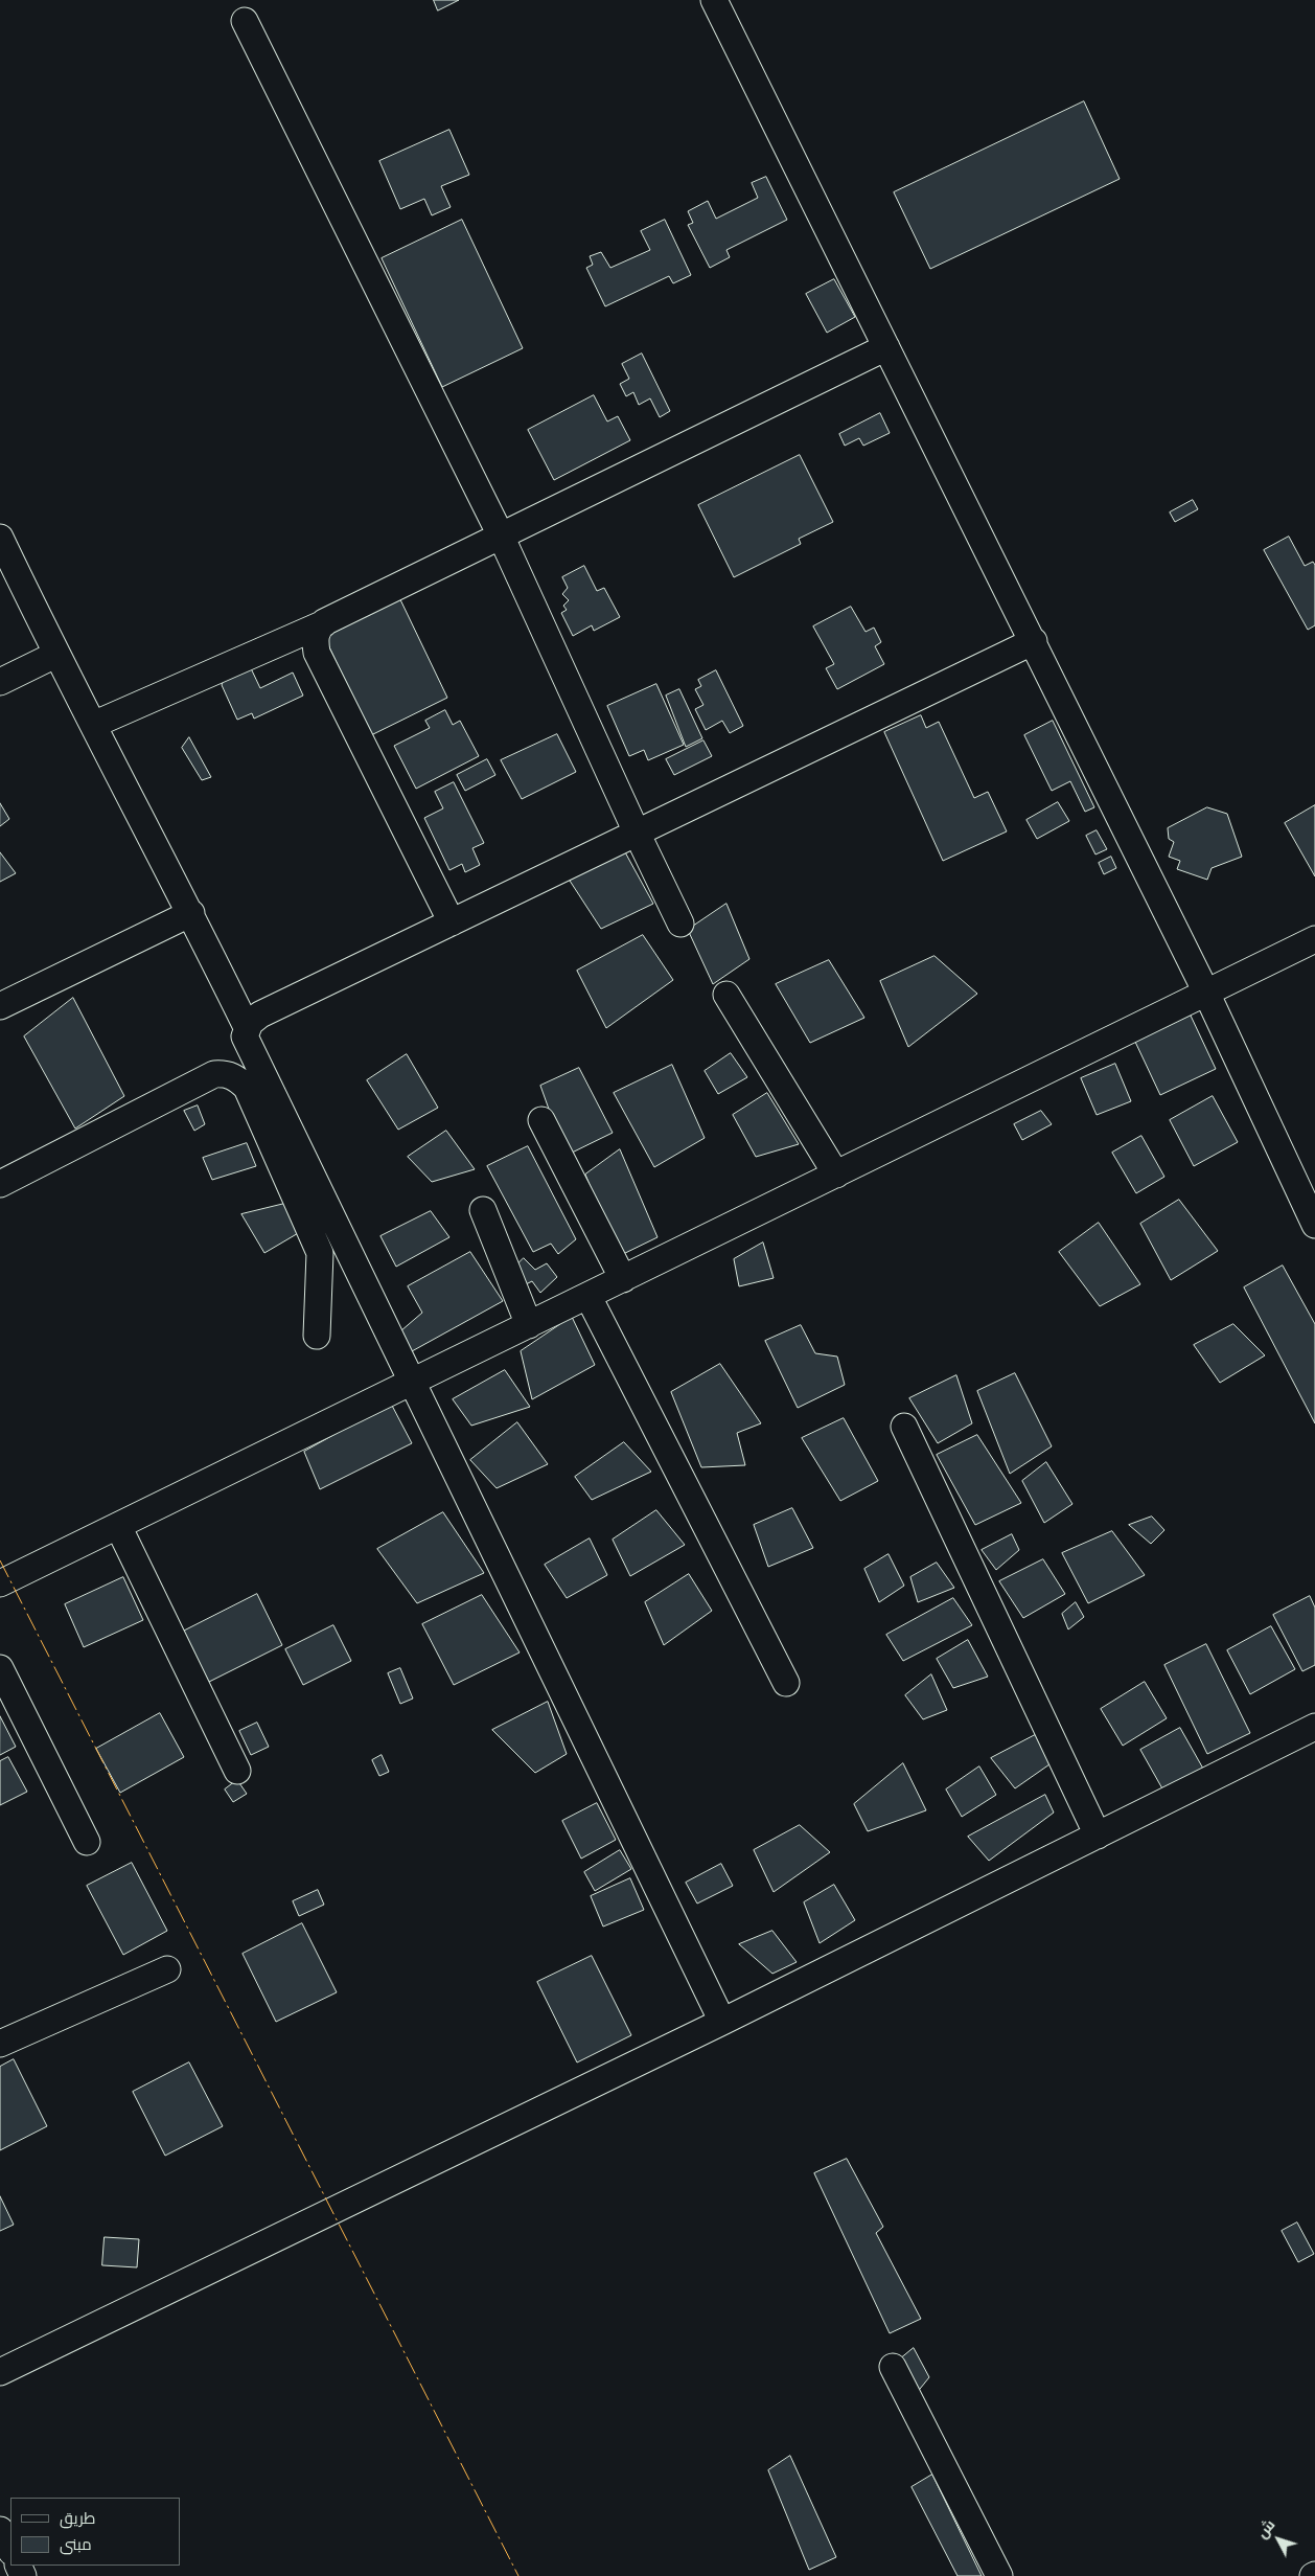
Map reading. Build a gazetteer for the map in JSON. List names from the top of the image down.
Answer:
{
  "legend": ["طريق", "مبنى"],
  "north": "top left"
}
